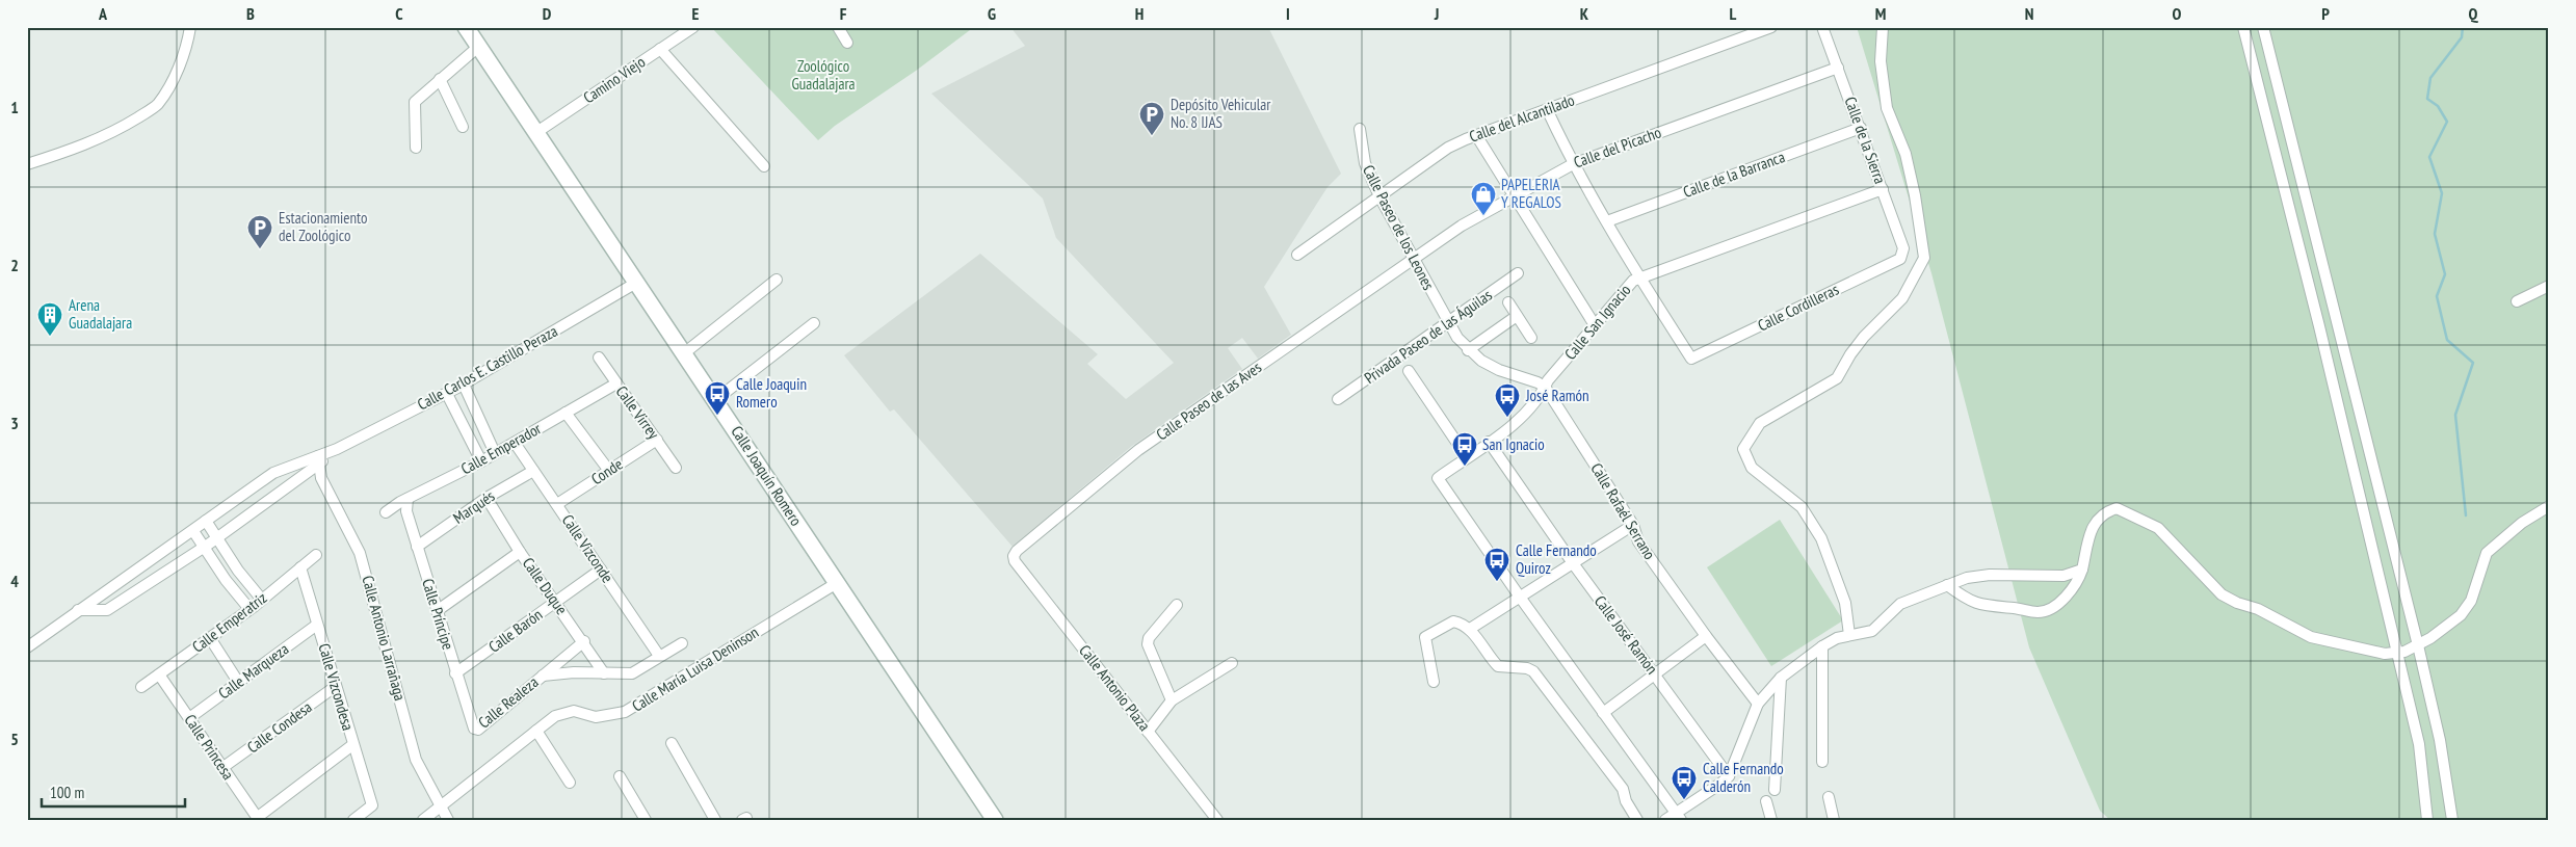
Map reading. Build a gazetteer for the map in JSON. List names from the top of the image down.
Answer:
{
  "streets": {
    "street": [
      "Camino Viejo",
      "Calle del Alcantilado",
      "Calle de la Sierra",
      "Calle del Picacho",
      "Calle de la Barranca",
      "Calle Paseo de los Leones",
      "Calle Cordilleras",
      "Calle San Ignacio",
      "Privada Paseo de las Águilas",
      "Calle Carlos E. Castillo Peraza",
      "Calle Paseo de las Aves",
      "Calle Virrey",
      "Calle Emperador",
      "Conde",
      "Calle Joaquín Romero",
      "Marqués",
      "Calle Rafaél Serrano",
      "Calle Vizconde",
      "Calle Duque",
      "Calle Príncipe",
      "Calle Emperatriz",
      "Calle Barón",
      "Calle José Ramón",
      "Calle Antonio Larrañaga",
      "Calle María Luisa Deninson",
      "Calle Marqueza",
      "Calle Vizcondesa",
      "Calle Antonio Plaza",
      "Calle Realeza",
      "Calle Condesa",
      "Calle Princesa"
    ]
  },
  "crossings": [
    ["Camino Viejo", "Calle Joaquín Romero"],
    ["Calle del Alcantilado", "Calle Paseo de los Leones"],
    ["Calle de la Sierra", "Calle del Picacho"],
    ["Calle de la Sierra", "Calle de la Barranca"],
    ["Calle de la Sierra", "Calle Cordilleras"],
    ["Calle de la Sierra", "Calle San Ignacio"],
    ["Calle del Picacho", "Calle Paseo de los Leones"],
    ["Calle del Picacho", "Calle Paseo de las Aves"],
    ["Calle Paseo de los Leones", "Privada Paseo de las Águilas"],
    ["Calle Paseo de los Leones", "Calle Paseo de las Aves"],
    ["Calle Cordilleras", "Calle San Ignacio"],
    ["Calle San Ignacio", "Calle Rafaél Serrano"],
    ["Calle San Ignacio", "Calle José Ramón"],
    ["Calle Carlos E. Castillo Peraza", "Calle Joaquín Romero"],
    ["Calle Carlos E. Castillo Peraza", "Calle Antonio Larrañaga"],
    ["Calle Paseo de las Aves", "Calle Antonio Plaza"],
    ["Calle Virrey", "Calle Emperador"],
    ["Calle Virrey", "Conde"],
    ["Calle Emperador", "Calle Vizconde"],
    ["Calle Emperador", "Calle Príncipe"],
    ["Conde", "Calle Vizconde"],
    ["Calle Joaquín Romero", "Calle María Luisa Deninson"],
    ["Marqués", "Calle Vizconde"],
    ["Marqués", "Calle Duque"],
    ["Marqués", "Calle Príncipe"],
    ["Calle Vizconde", "Calle Barón"],
    ["Calle Vizconde", "Calle Realeza"],
    ["Calle Duque", "Calle Barón"],
    ["Calle Duque", "Calle Realeza"],
    ["Calle Príncipe", "Calle Barón"],
    ["Calle Príncipe", "Calle Realeza"],
    ["Calle Emperatriz", "Calle Vizcondesa"],
    ["Calle Emperatriz", "Calle Princesa"],
    ["Calle Antonio Larrañaga", "Calle María Luisa Deninson"],
    ["Calle Marqueza", "Calle Vizcondesa"],
    ["Calle Marqueza", "Calle Princesa"],
    ["Calle Vizcondesa", "Calle Condesa"],
    ["Calle Condesa", "Calle Princesa"]
  ],
  "parks": ["Zoológico Guadalajara"],
  "places": {
    "parking": ["Depósito Vehicular No. 8 IJAS", "Estacionamiento del Zoológico"],
    "shop": ["PAPELERIA Y REGALOS"],
    "building": ["Arena Guadalajara"],
    "bus stop": [
      "Calle Joaquin Romero",
      "José Ramón",
      "San Ignacio",
      "Calle Fernando Quiroz",
      "Calle Fernando Calderón"
    ]
  },
  "scale_bar": "100 m",
  "grid": {
    "columns": [
      "A",
      "B",
      "C",
      "D",
      "E",
      "F",
      "G",
      "H",
      "I",
      "J",
      "K",
      "L",
      "M",
      "N",
      "O",
      "P",
      "Q"
    ],
    "rows": [
      "1",
      "2",
      "3",
      "4",
      "5"
    ]
  }
}
